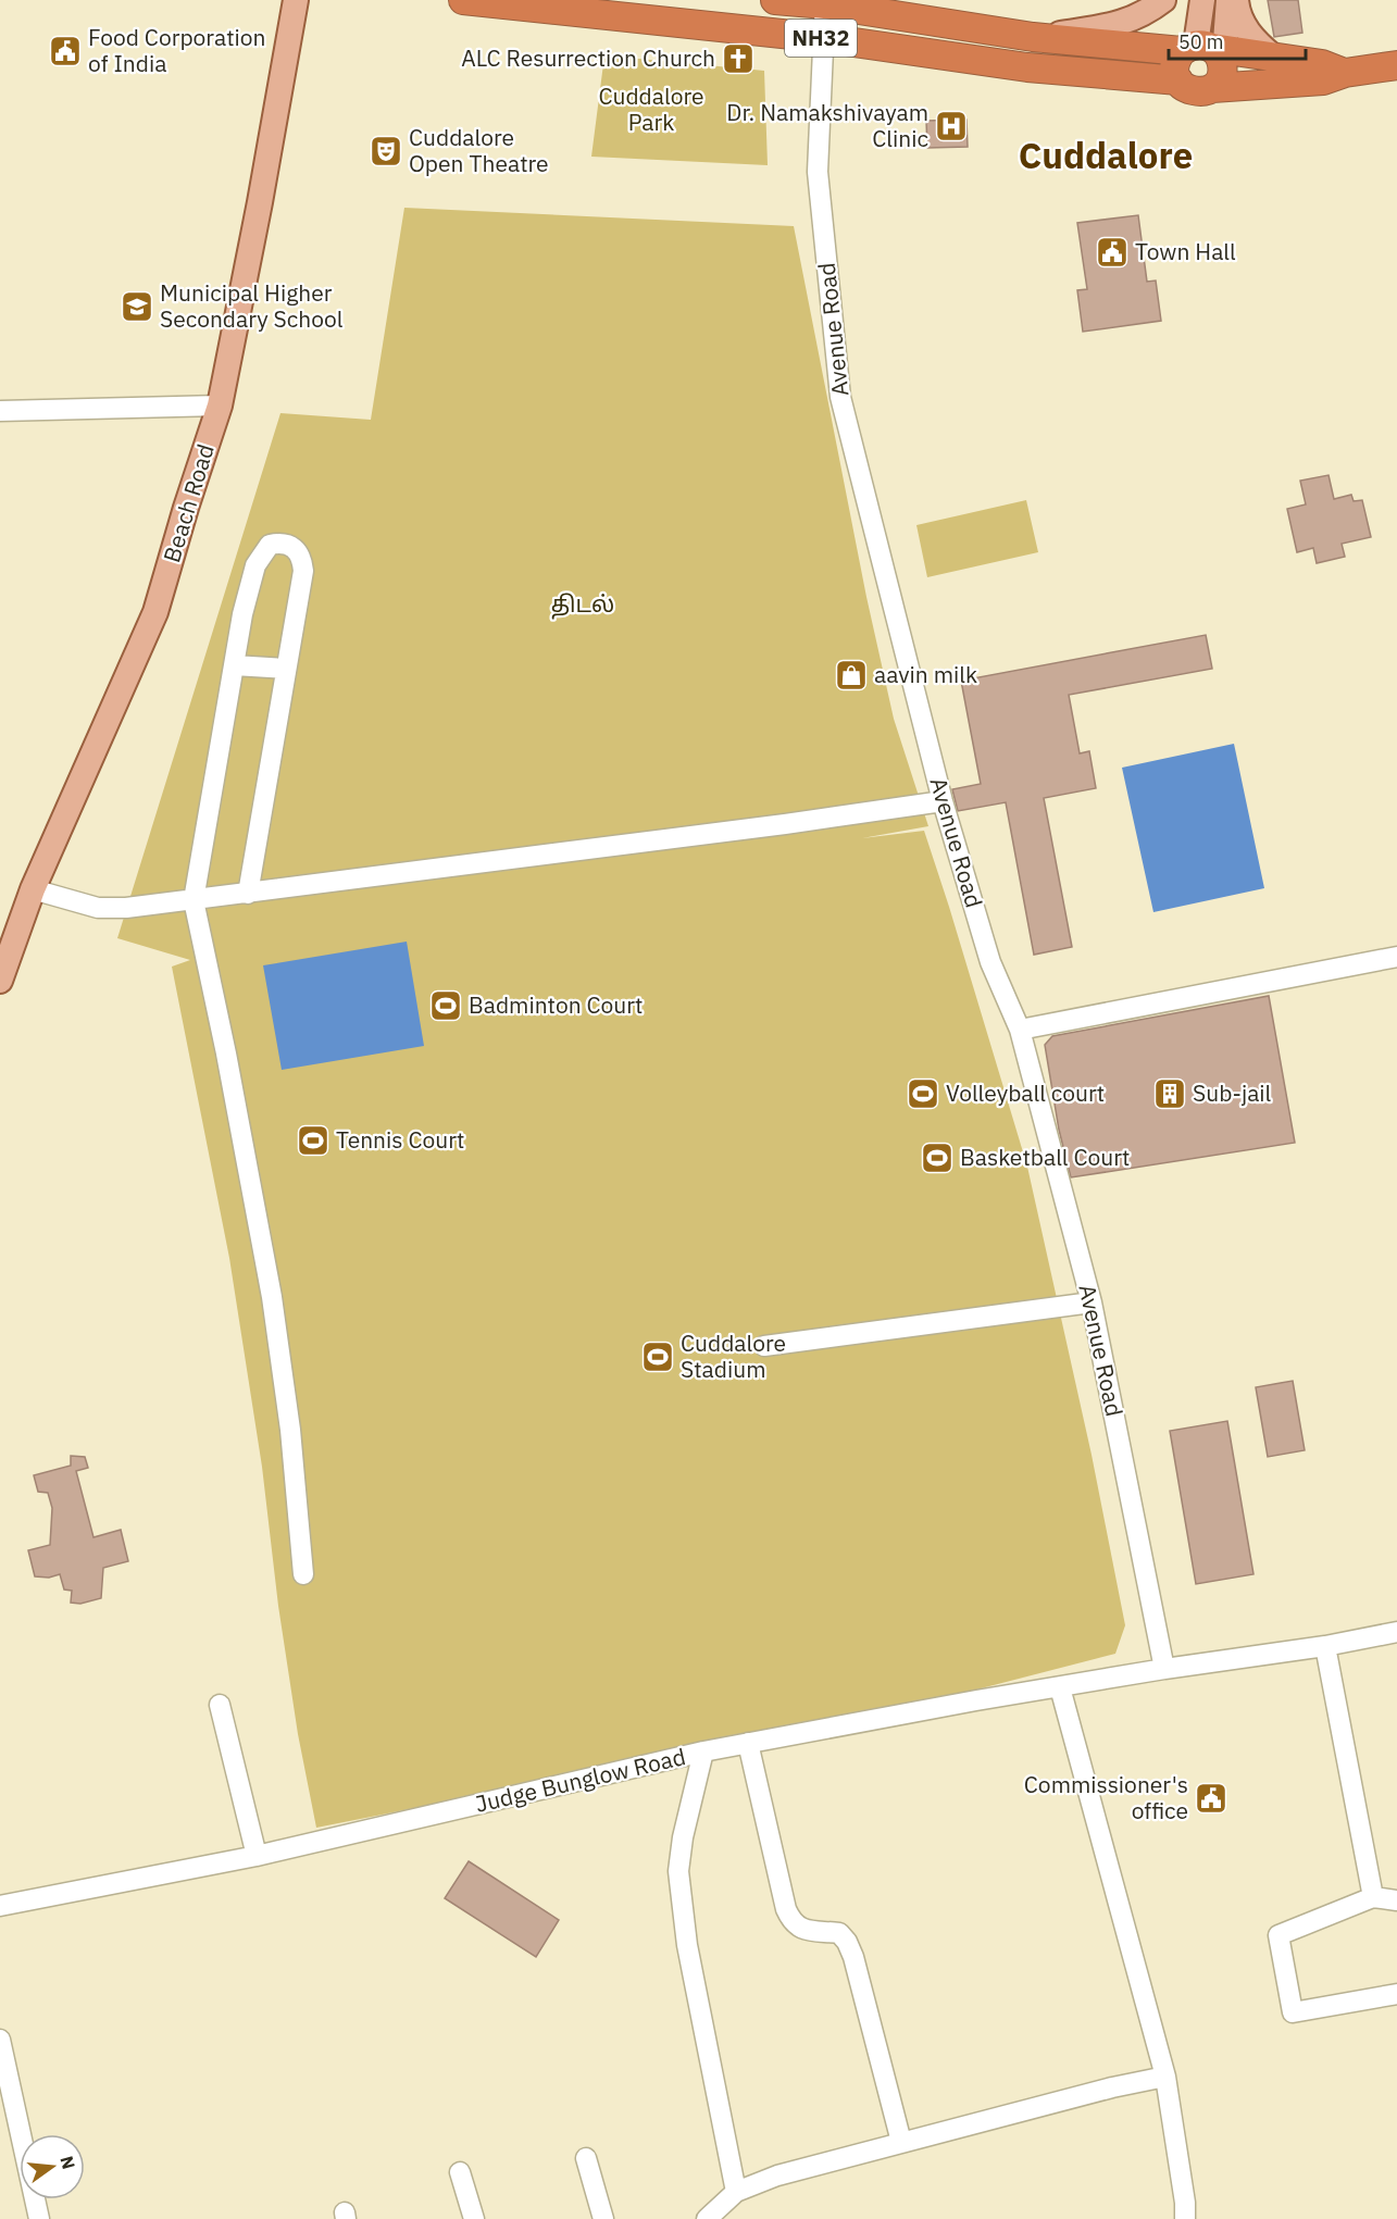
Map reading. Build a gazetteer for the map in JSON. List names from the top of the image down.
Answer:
{
  "streets": {
    "highway": ["NH32"],
    "main road": ["Beach Road"],
    "street": ["Avenue Road", "Judge Bunglow Road"]
  },
  "crossings": [
    ["NH32", "Avenue Road"],
    ["Avenue Road", "Judge Bunglow Road"]
  ],
  "districts": ["Cuddalore"],
  "parks": ["Cuddalore Park", "திடல்"],
  "places": {
    "public building": ["Food Corporation of India", "Town Hall", "Commissioner's office"],
    "church": ["ALC Resurrection Church"],
    "hospital": ["Dr. Namakshivayam Clinic"],
    "theatre": ["Cuddalore Open Theatre"],
    "school or university": ["Municipal Higher Secondary School"],
    "shop": ["aavin milk"],
    "sports": [
      "Badminton Court",
      "Volleyball court",
      "Tennis Court",
      "Basketball Court",
      "Cuddalore Stadium"
    ],
    "building": ["Sub-jail"]
  },
  "scale_bar": "50 m",
  "north": "right"
}
